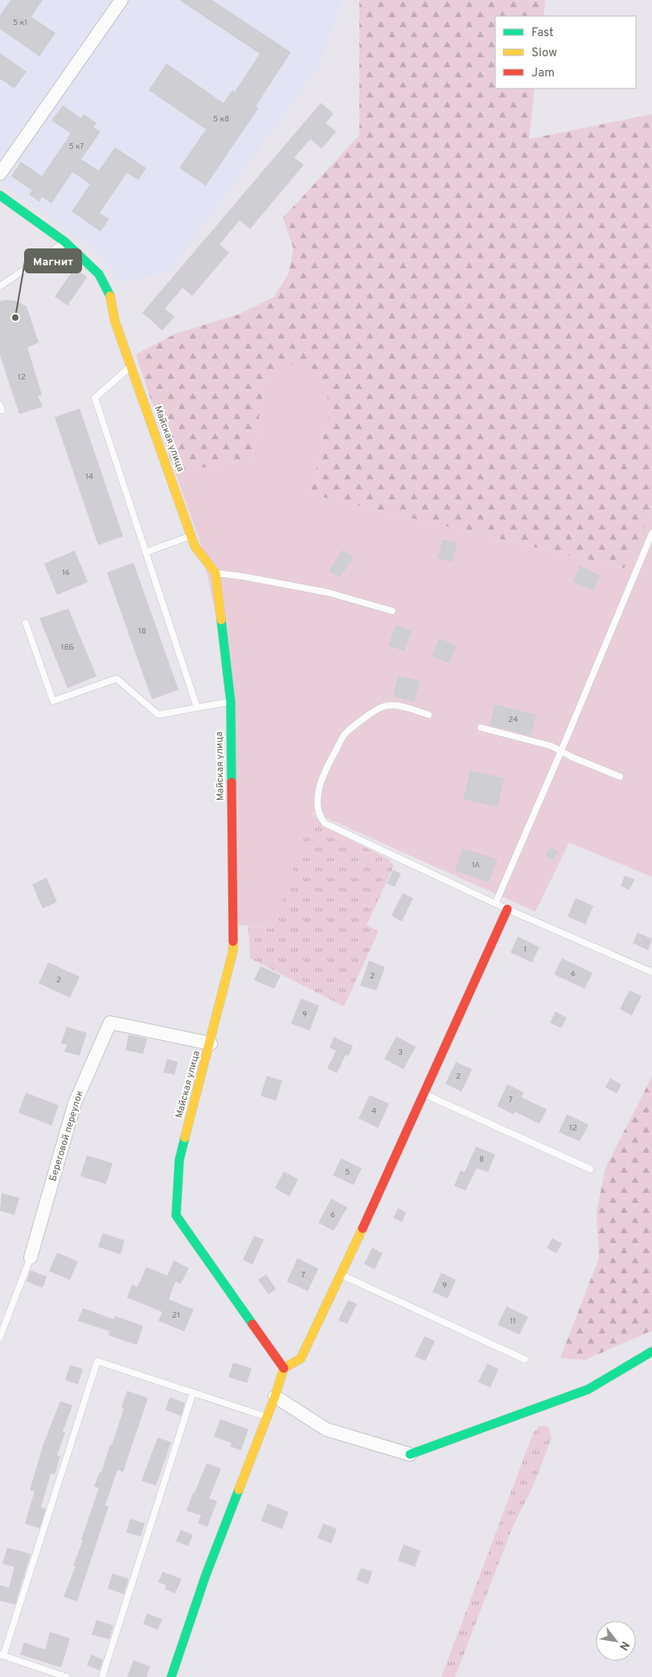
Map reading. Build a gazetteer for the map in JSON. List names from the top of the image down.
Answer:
{
  "streets": {
    "street": ["Майская улица", "Береговой переулок"]
  },
  "crossings": [
    ["Майская улица", "Береговой переулок"]
  ],
  "places": ["Магнит"],
  "house_numbers": [
    "5 к1",
    "5 к8",
    "5 к7",
    "12",
    "14",
    "16",
    "18",
    "18Б",
    "24",
    "1А",
    "1",
    "6",
    "2",
    "2",
    "9",
    "3",
    "2",
    "7",
    "4",
    "12",
    "8",
    "5",
    "6",
    "7",
    "9",
    "21",
    "11"
  ],
  "legend": ["Fast", "Slow", "Jam"],
  "north": "bottom right"
}
